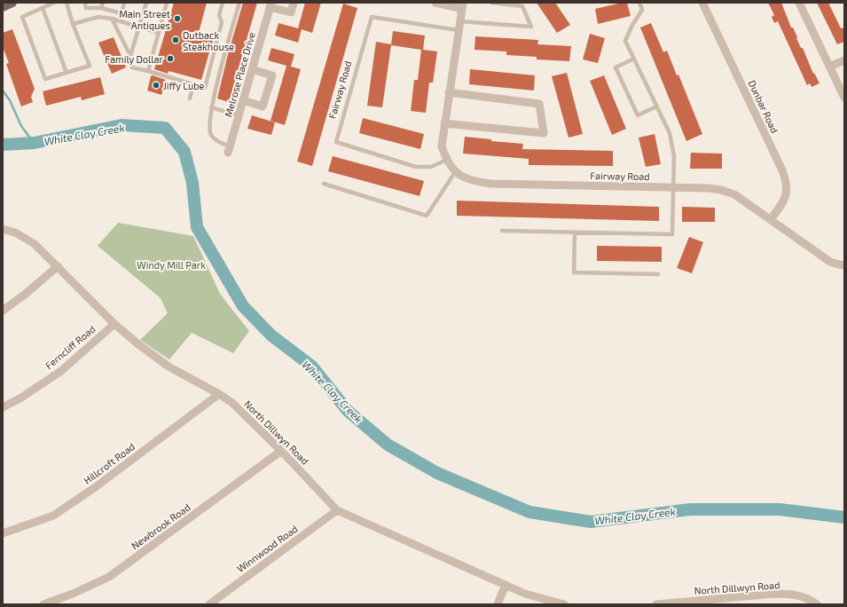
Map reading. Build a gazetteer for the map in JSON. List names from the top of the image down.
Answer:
{
  "streets": {
    "street": [
      "Melrose Place Drive",
      "Fairway Road",
      "Dunbar Road",
      "Ferncliff Road",
      "North Dillwyn Road",
      "Hillcroft Road",
      "Newbrook Road",
      "Winnwood Road"
    ]
  },
  "crossings": [
    ["Fairway Road", "Dunbar Road"],
    ["Ferncliff Road", "North Dillwyn Road"],
    ["North Dillwyn Road", "Hillcroft Road"],
    ["North Dillwyn Road", "Newbrook Road"],
    ["North Dillwyn Road", "Winnwood Road"]
  ],
  "water": ["White Clay Creek"],
  "parks": ["Windy Mill Park"],
  "places": [
    "Main Street Antiques",
    "Outback Steakhouse",
    "Family Dollar",
    "Jiffy Lube"
  ]
}
